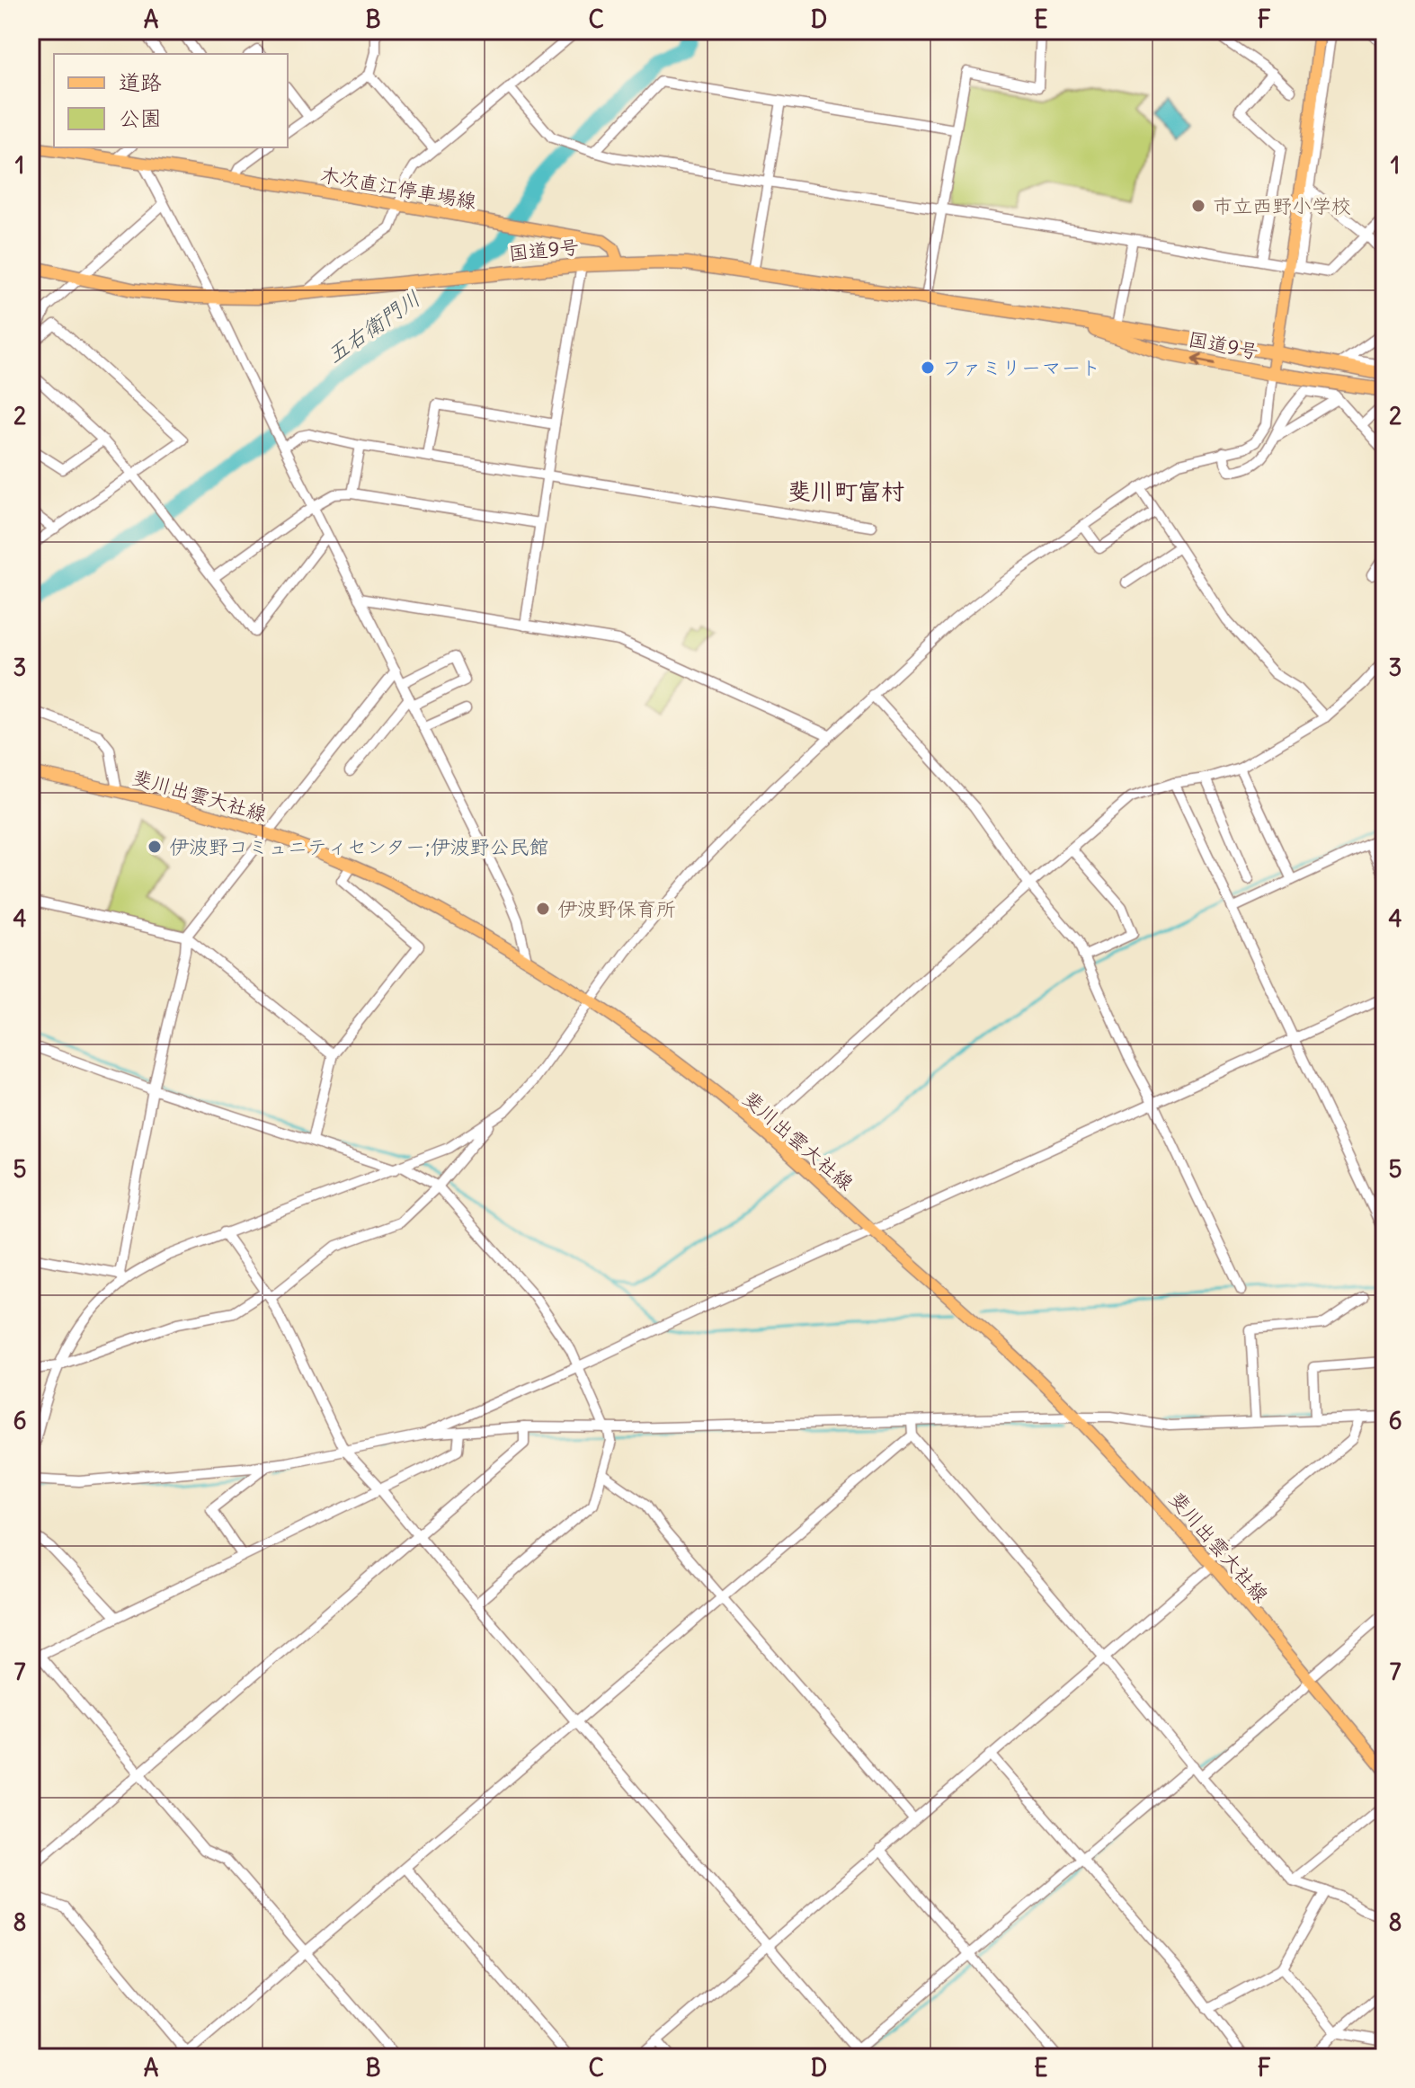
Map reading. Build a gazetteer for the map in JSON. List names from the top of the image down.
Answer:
{
  "streets": {
    "highway": ["国道9号"],
    "main road": ["木次直江停車場線", "斐川出雲大社線"]
  },
  "crossings": [
    ["木次直江停車場線", "国道9号"]
  ],
  "districts": ["斐川町富村"],
  "water": ["五右衛門川"],
  "places": [
    "市立西野小学校",
    "ファミリーマート",
    "伊波野コミュニティセンター;伊波野公民館",
    "伊波野保育所"
  ],
  "legend": ["道路", "公園"],
  "grid": {
    "columns": [
      "A",
      "B",
      "C",
      "D",
      "E",
      "F"
    ],
    "rows": [
      "1",
      "2",
      "3",
      "4",
      "5",
      "6",
      "7",
      "8"
    ]
  }
}
